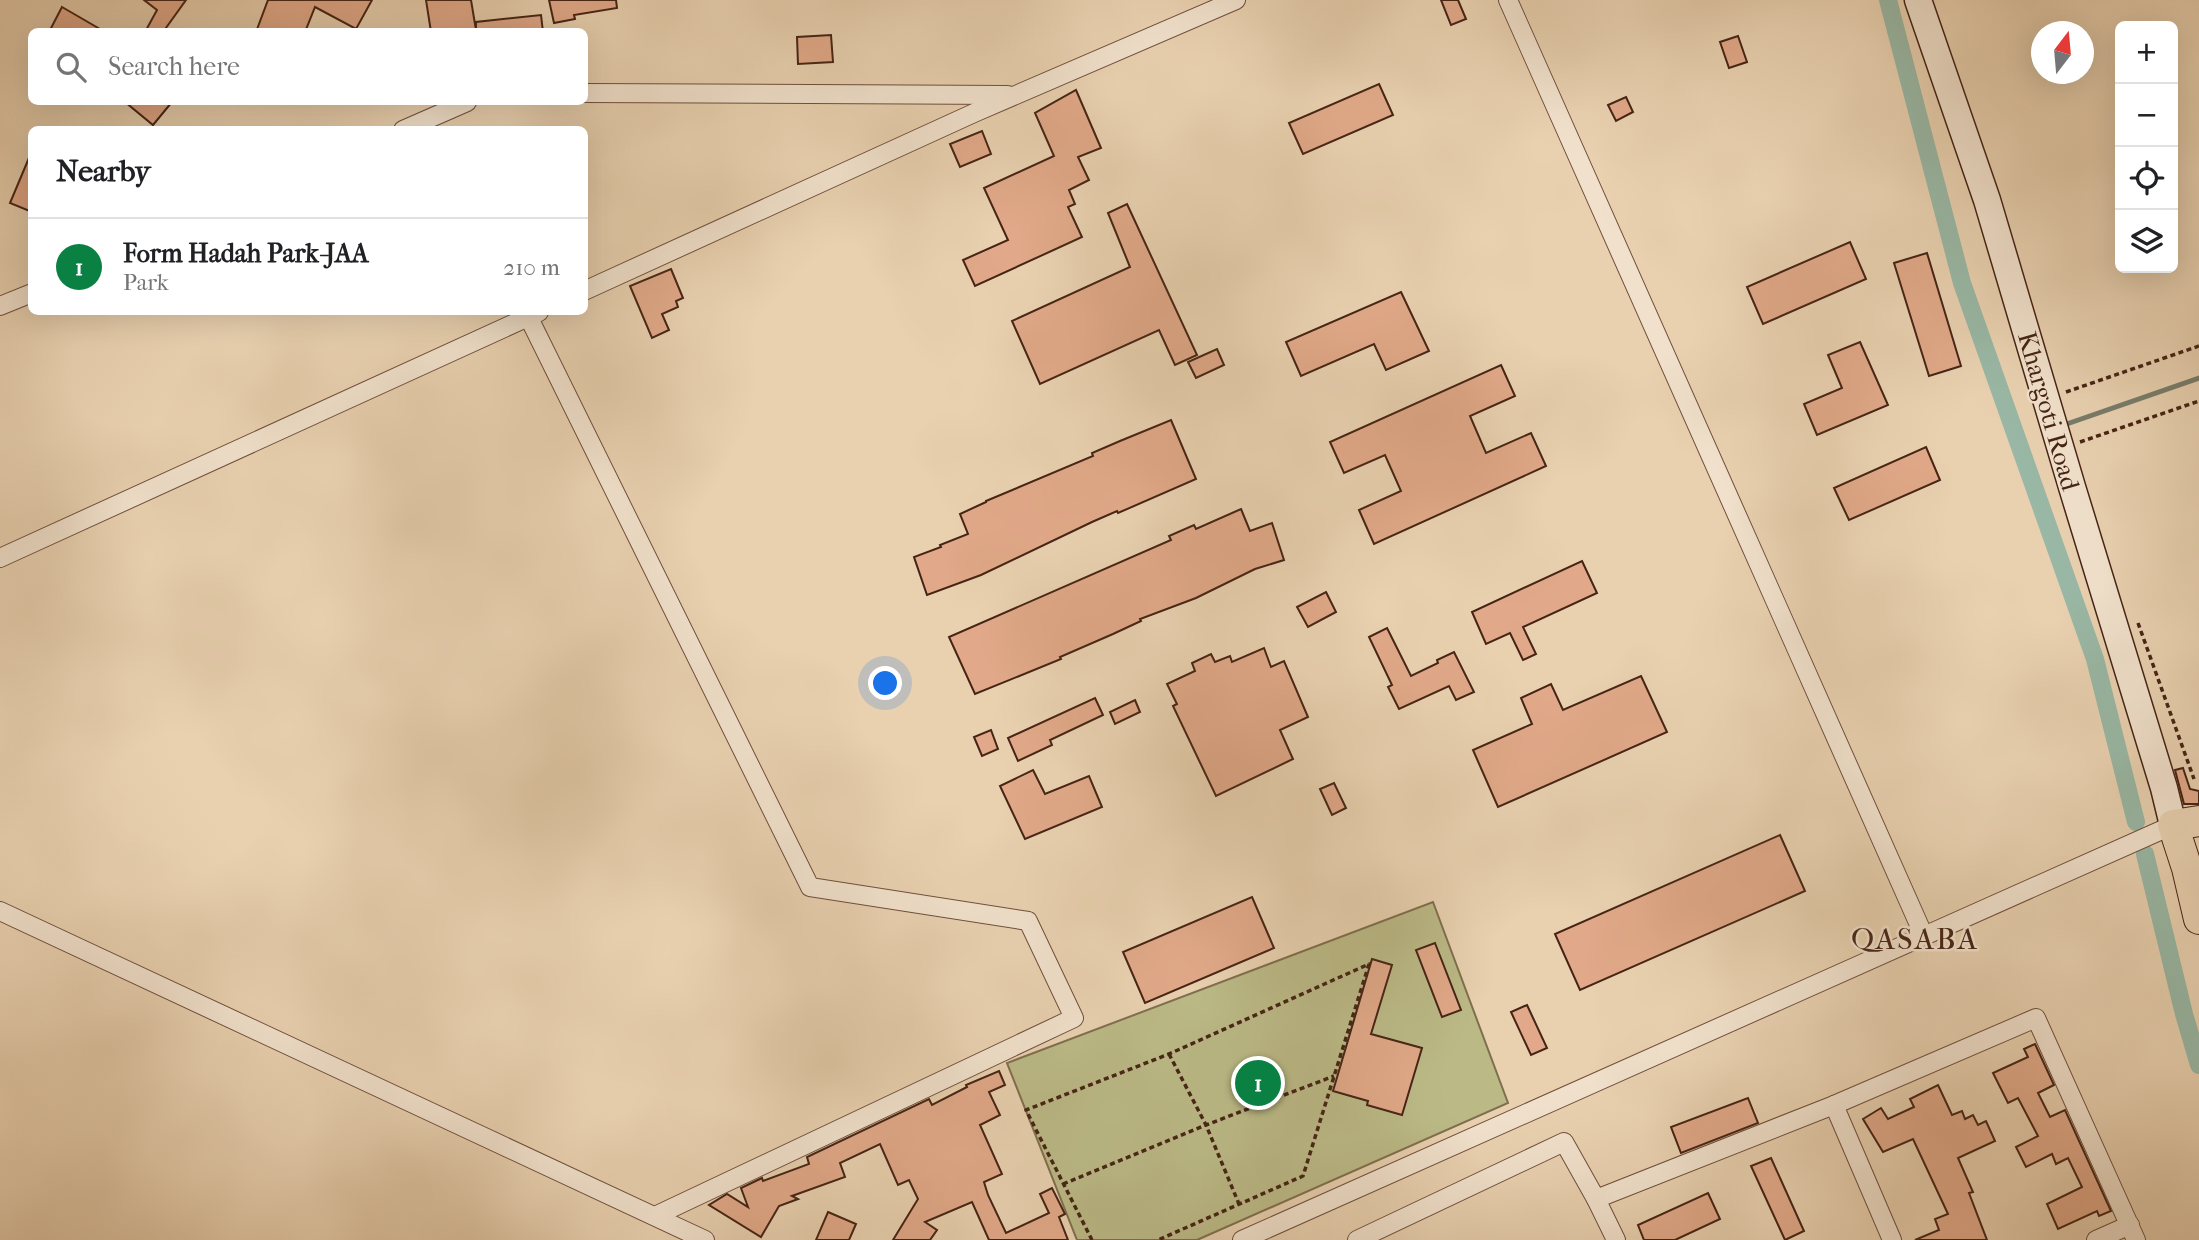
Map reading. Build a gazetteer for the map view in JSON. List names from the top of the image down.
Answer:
{
  "streets": {
    "main road": ["Khargoti Road"]
  },
  "districts": ["QASABA"],
  "north": "top",
  "page": {
    "map_buttons": ["+", "−"],
    "search": "Search here",
    "heading": "Nearby",
    "list": [
      {
        "mark": "1",
        "name": "Form Hadah Park-JAA",
        "note": "Park",
        "value": "210 m"
      }
    ],
    "pins": "1"
  }
}
